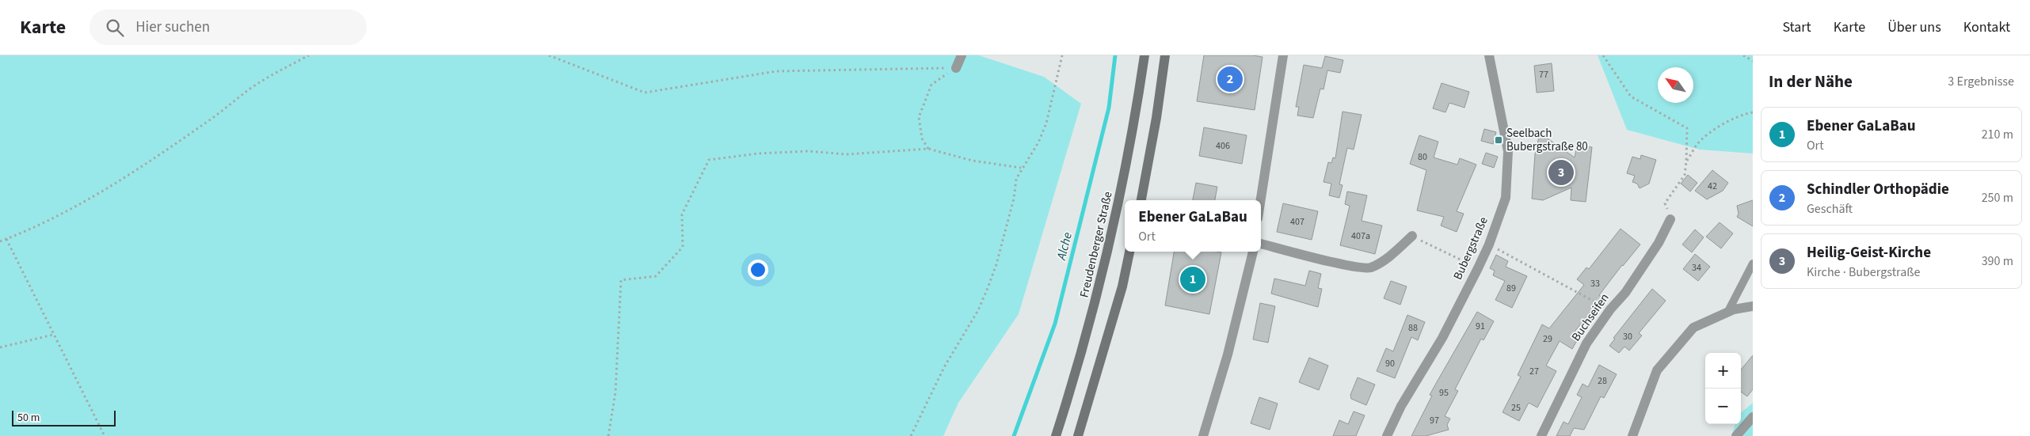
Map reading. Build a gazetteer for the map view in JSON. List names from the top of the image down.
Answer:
{
  "streets": {
    "main road": ["Freudenberger Straße"],
    "street": ["Bubergstraße", "Buchseifen"]
  },
  "water": ["Alche"],
  "places": {
    "transit": ["Seelbach Bubergstraße 80"]
  },
  "house_numbers": [
    "77",
    "406",
    "80",
    "42",
    "407",
    "407a",
    "34",
    "33",
    "89",
    "91",
    "88",
    "30",
    "29",
    "90",
    "27",
    "28",
    "95",
    "25",
    "97"
  ],
  "scale_bar": "50 m",
  "north": "top left",
  "page": {
    "header": "Karte",
    "search": "Hier suchen",
    "nav": [
      "Start",
      "Karte",
      "Über uns",
      "Kontakt"
    ],
    "heading": ["In der Nähe", "3 Ergebnisse"],
    "pins": ["2", "3", "1"],
    "list": [
      {
        "mark": "1",
        "name": "Ebener GaLaBau",
        "note": "Ort",
        "value": "210 m"
      },
      {
        "mark": "2",
        "name": "Schindler Orthopädie",
        "note": "Geschäft",
        "value": "250 m"
      },
      {
        "mark": "3",
        "name": "Heilig-Geist-Kirche",
        "note": "Kirche · Bubergstraße",
        "value": "390 m"
      }
    ],
    "popup": ["Ebener GaLaBau", "Ort"],
    "map_buttons": ["+", "−"],
    "scale": "50 m"
  }
}
